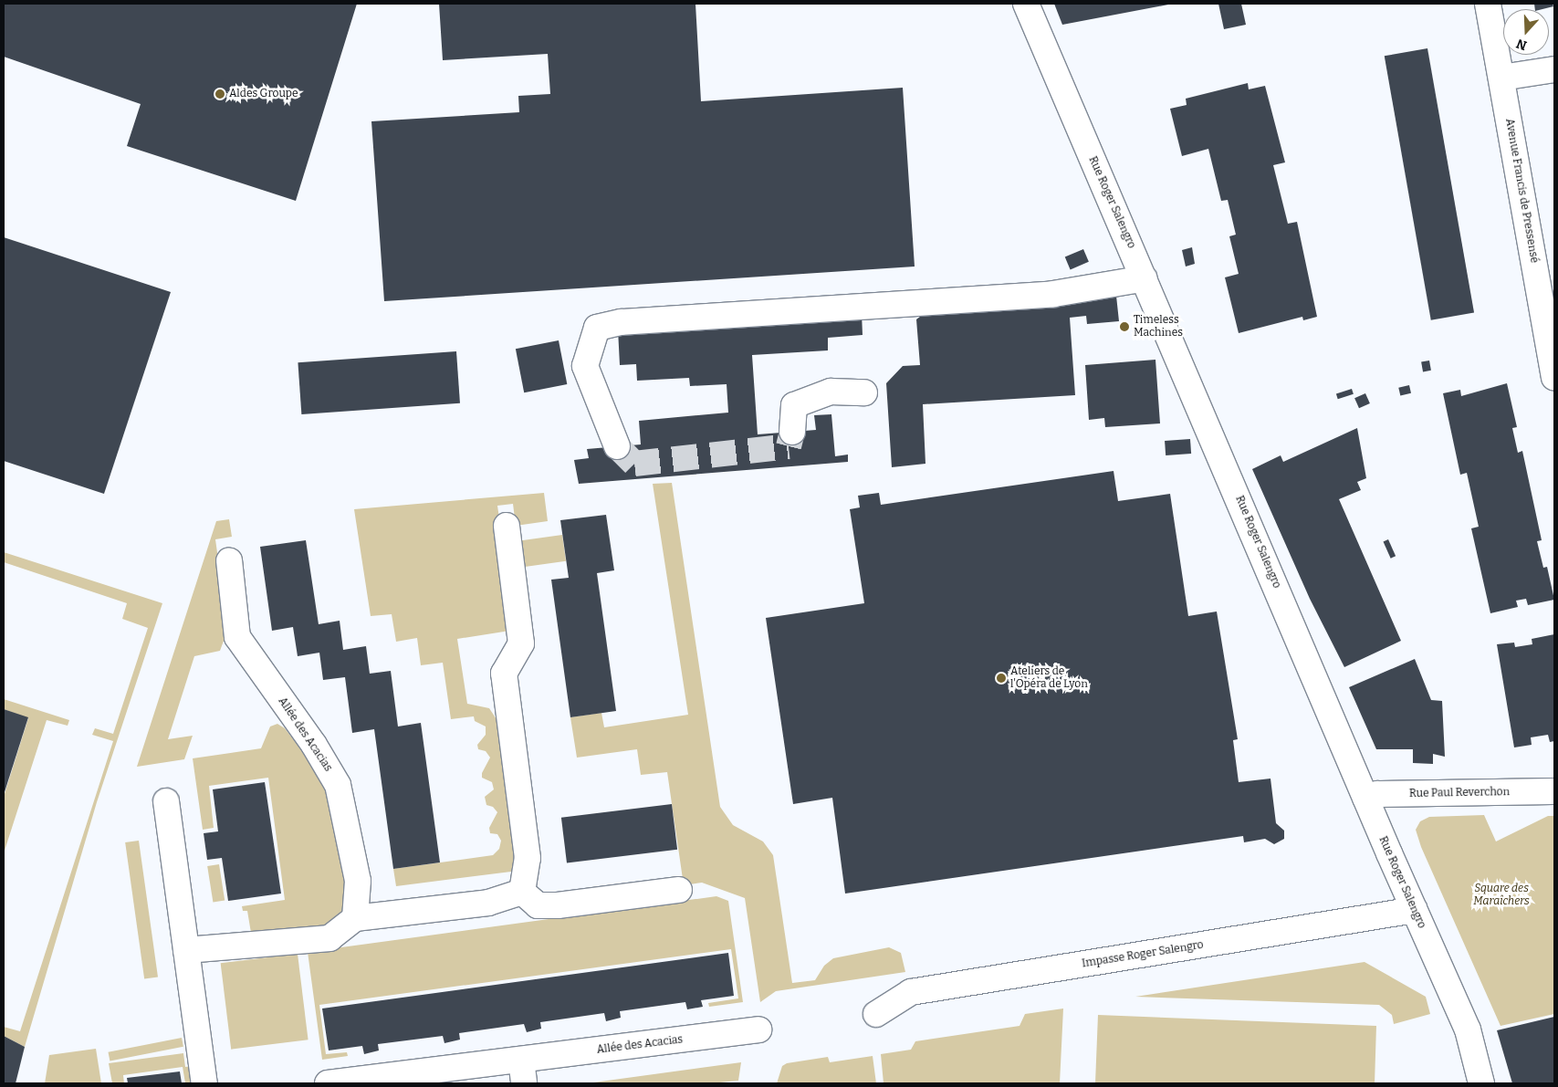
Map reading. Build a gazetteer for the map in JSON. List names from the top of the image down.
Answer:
{
  "streets": {
    "street": [
      "Avenue Francis de Pressensé",
      "Rue Roger Salengro",
      "Allée des Acacias",
      "Rue Paul Reverchon",
      "Impasse Roger Salengro"
    ]
  },
  "crossings": [
    ["Rue Roger Salengro", "Rue Paul Reverchon"],
    ["Rue Roger Salengro", "Impasse Roger Salengro"]
  ],
  "parks": ["Square des Maraîchers"],
  "places": ["Aldes Groupe", "Timeless Machines", "Ateliers de l'Opéra de Lyon"],
  "north": "bottom"
}
